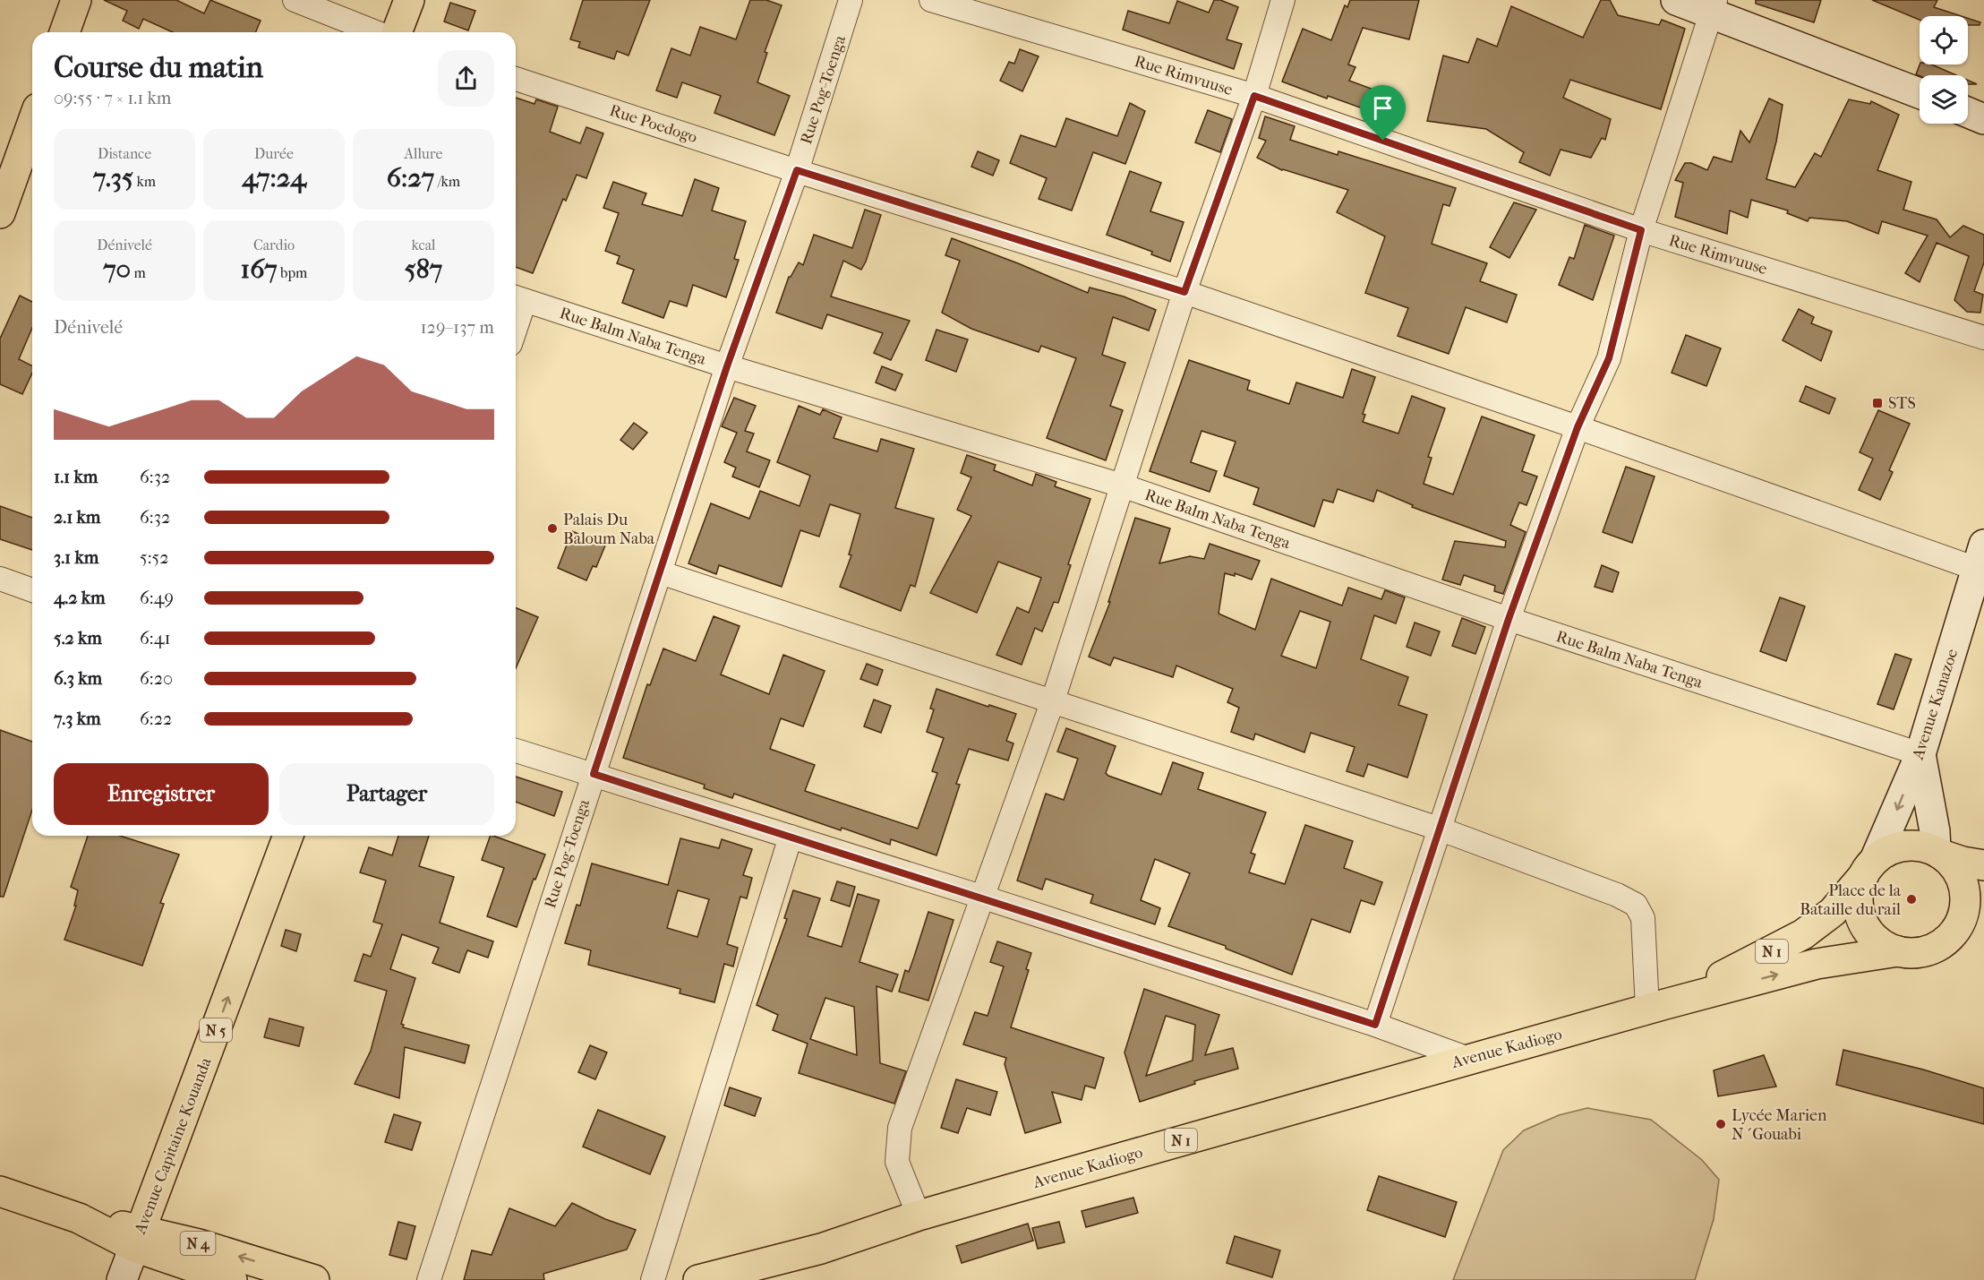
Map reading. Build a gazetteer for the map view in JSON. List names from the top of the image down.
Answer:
{
  "streets": {
    "highway": [
      "N 1",
      "N 5",
      "Avenue Kadiogo",
      "Avenue Capitaine Kouanda",
      "N 4"
    ],
    "street": [
      "Rue Rimvuuse",
      "Rue Pog-Toenga",
      "Rue Poedogo",
      "Rue Balm Naba Tenga",
      "Avenue Kanazoe"
    ]
  },
  "crossings": [
    ["Rue Pog-Toenga", "Rue Poedogo"],
    ["Rue Pog-Toenga", "Rue Balm Naba Tenga"],
    ["Rue Poedogo", "Avenue Kanazoe"],
    ["Rue Balm Naba Tenga", "Avenue Kanazoe"],
    ["Avenue Kanazoe", "N 1"],
    ["Avenue Kanazoe", "Avenue Kadiogo"],
    ["N 1", "Avenue Kadiogo"],
    ["Avenue Capitaine Kouanda", "N 4"]
  ],
  "one_way": ["Avenue Kanazoe", "Avenue Capitaine Kouanda"],
  "places": {
    "transit": ["STS"],
    "other": ["Palais Du Baloum Naba", "Place de la Bataille du rail", "Lycée Marien N´Gouabi"]
  },
  "page": {
    "heading": ["Course du matin", "09:55 · 7 × 1.1 km"],
    "stats": [
      ["Distance", "7.35 km"],
      ["Durée", "47:24"],
      ["Allure", "6:27 /km"],
      ["Dénivelé", "70 m"],
      ["Cardio", "167 bpm"],
      ["kcal", "587"]
    ],
    "chart": ["Dénivelé", "129–137 m"],
    "list": [
      {
        "name": "1.1 km",
        "note": "6:32"
      },
      {
        "name": "2.1 km",
        "note": "6:32"
      },
      {
        "name": "3.1 km",
        "note": "5:52"
      },
      {
        "name": "4.2 km",
        "note": "6:49"
      },
      {
        "name": "5.2 km",
        "note": "6:41"
      },
      {
        "name": "6.3 km",
        "note": "6:20"
      },
      {
        "name": "7.3 km",
        "note": "6:22"
      }
    ],
    "buttons": ["Enregistrer", "Partager"]
  }
}
